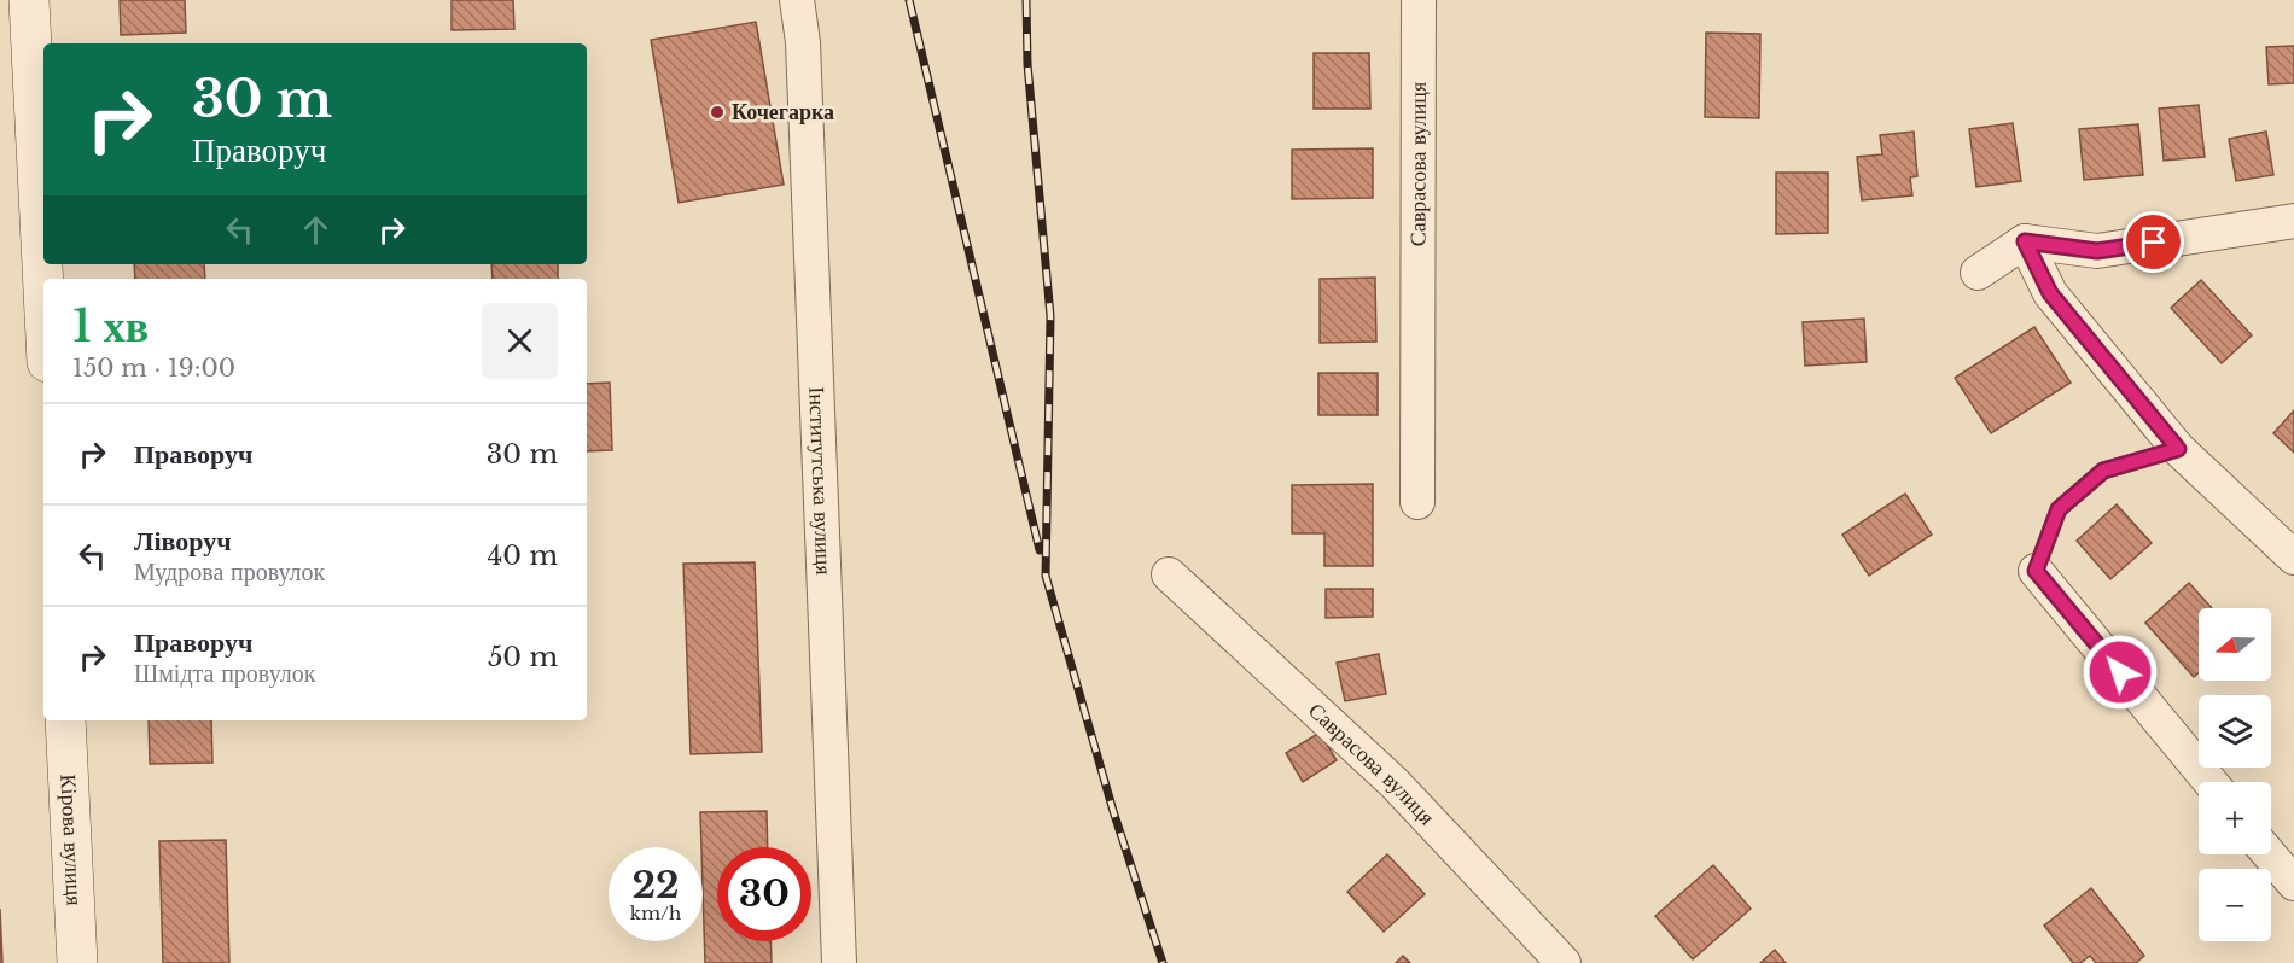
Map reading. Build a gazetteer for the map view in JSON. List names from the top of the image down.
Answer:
{
  "streets": {
    "main road": ["Кірова вулиця"],
    "street": ["Саврасова вулиця", "Інститутська вулиця"]
  },
  "places": ["Кочегарка"],
  "north": "left",
  "page": {
    "turn": ["30 m", "Праворуч"],
    "heading": ["1 хв", "150 m · 19:00"],
    "list": [
      {
        "name": "Праворуч",
        "value": "30 m"
      },
      {
        "name": "Ліворуч",
        "note": "Мудрова провулок",
        "value": "40 m"
      },
      {
        "name": "Праворуч",
        "note": "Шмідта провулок",
        "value": "50 m"
      }
    ],
    "map_buttons": ["+", "−"],
    "speed": "22 km/h",
    "limit": "30"
  }
}
